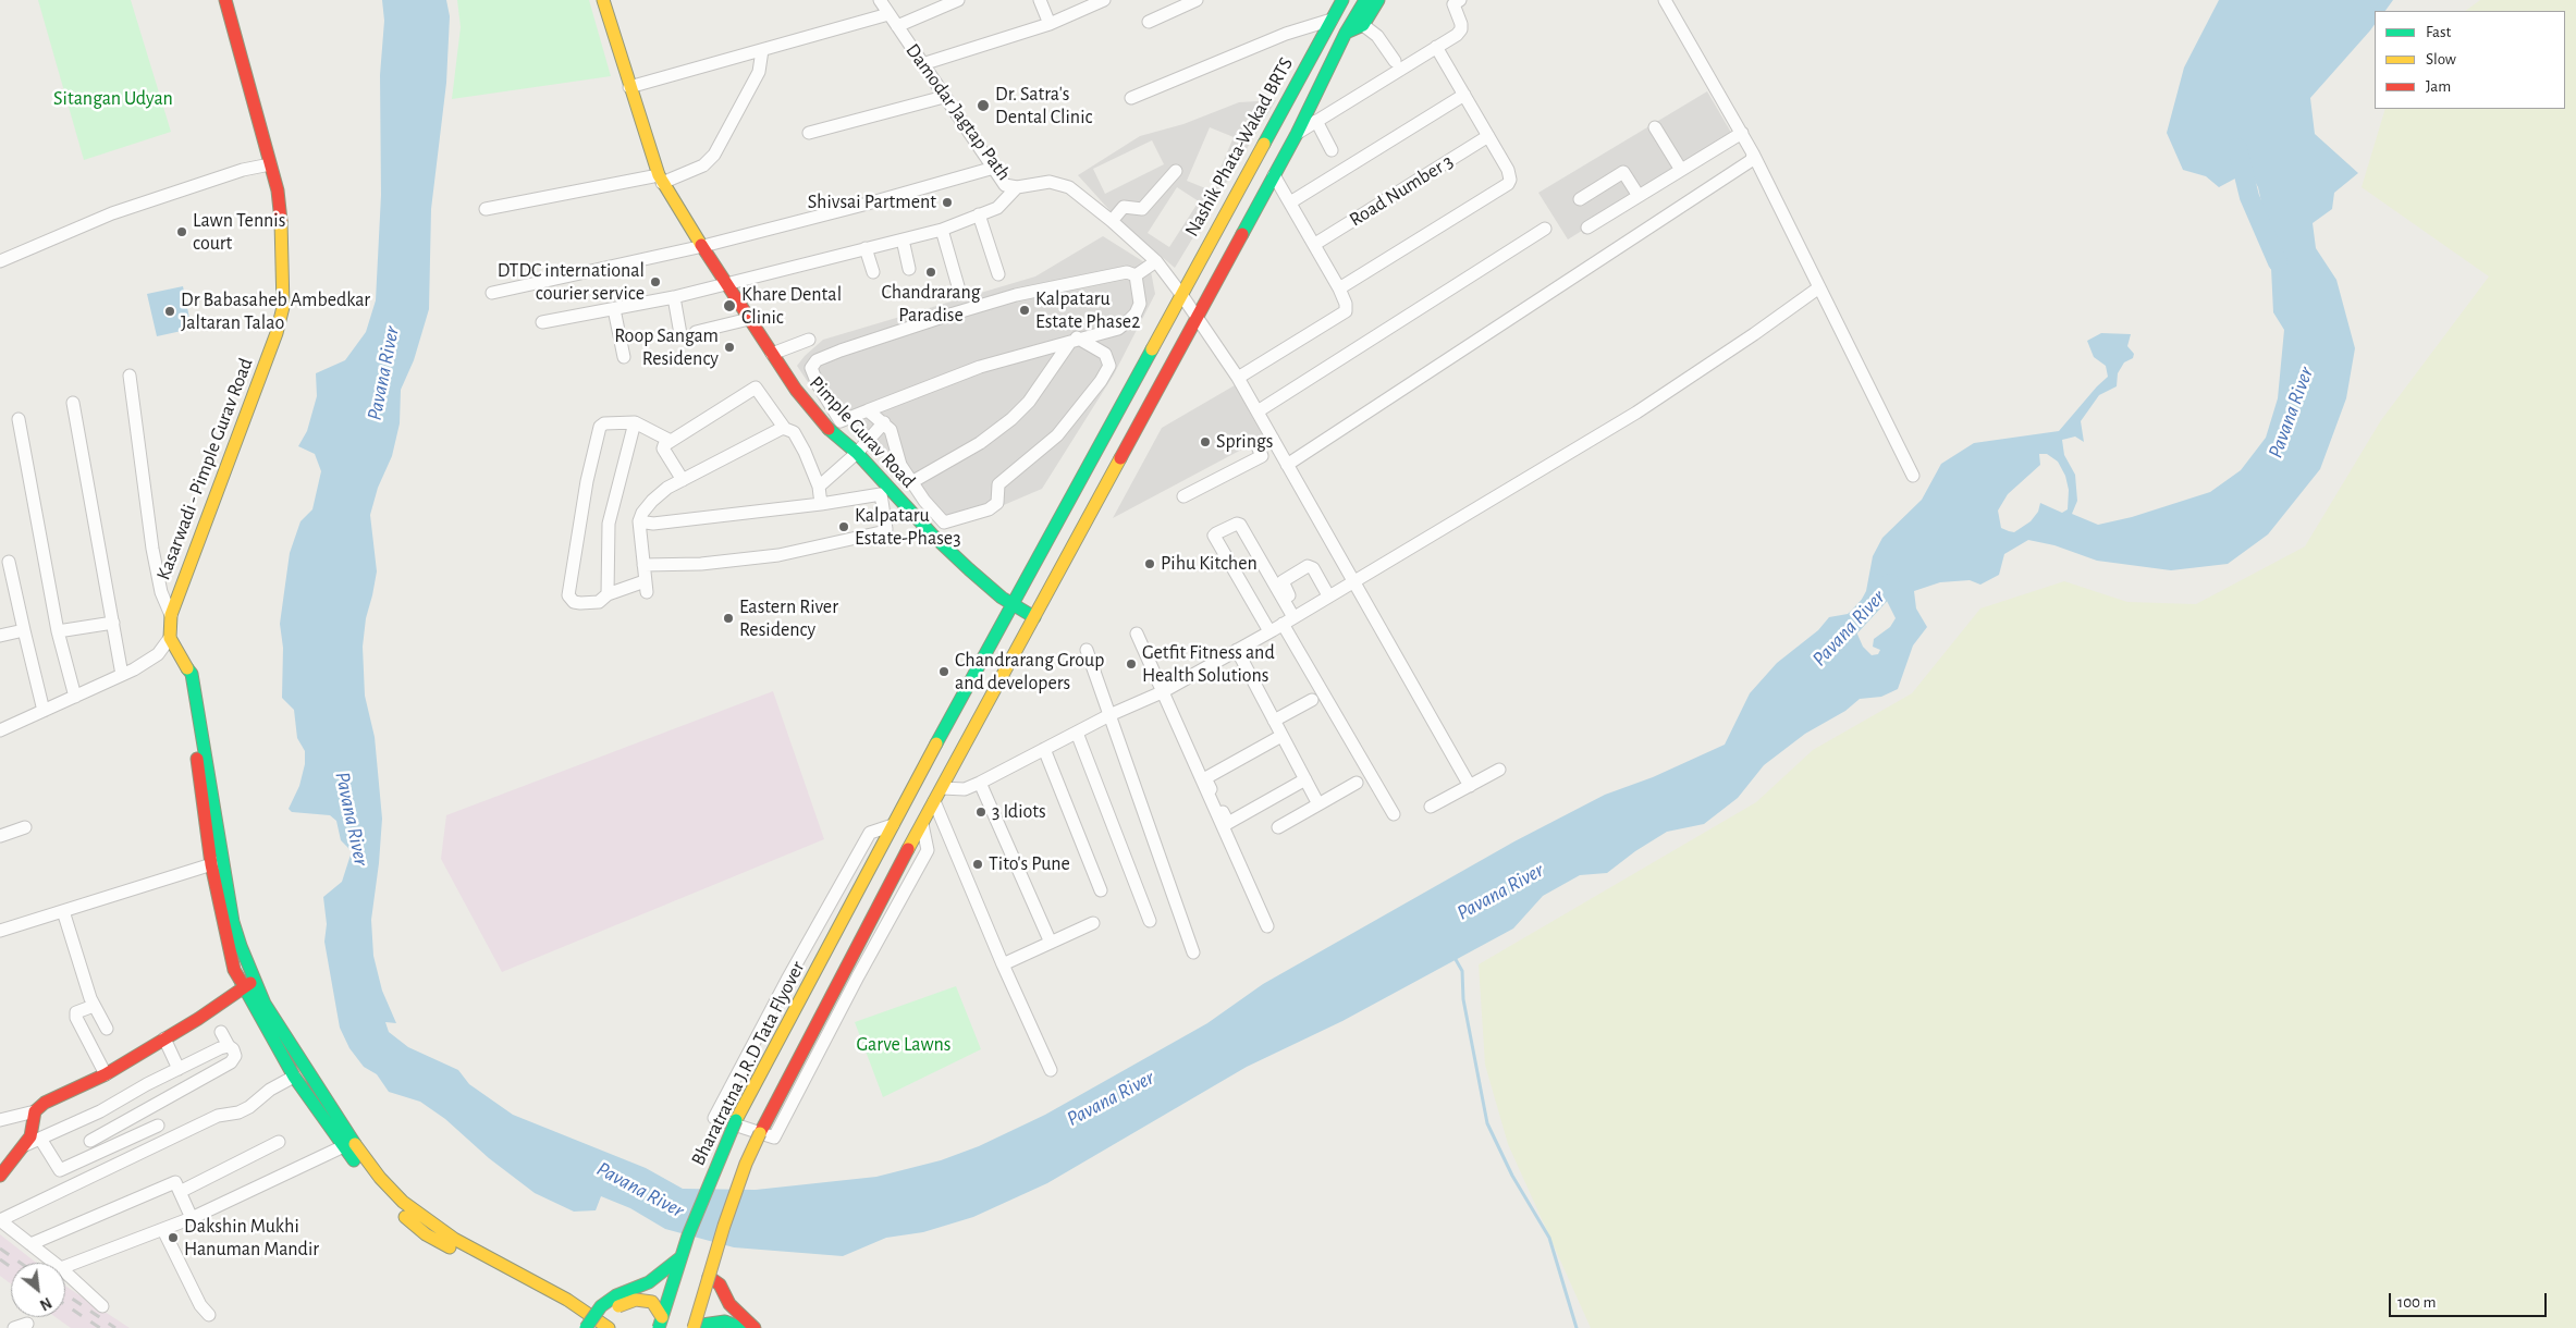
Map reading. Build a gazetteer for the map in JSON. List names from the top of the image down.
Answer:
{
  "streets": {
    "main road": [
      "Nashik Phata-Wakad BRTS",
      "Pimple Gurav Road",
      "Kasarwadi - Pimple Gurav Road",
      "Bharatratna J.R.D Tata Flyover"
    ],
    "street": ["Damodar Jagtap Path", "Road Number 3"]
  },
  "crossings": [
    ["Damodar Jagtap Path", "Nashik Phata-Wakad BRTS"],
    ["Nashik Phata-Wakad BRTS", "Pimple Gurav Road"],
    ["Nashik Phata-Wakad BRTS", "Bharatratna J.R.D Tata Flyover"],
    ["Pimple Gurav Road", "Bharatratna J.R.D Tata Flyover"]
  ],
  "water": ["Pavana River"],
  "parks": ["Sitangan Udyan", "Garve Lawns"],
  "places": [
    "Dr. Satra's Dental Clinic",
    "Shivsai Partment",
    "Lawn Tennis court",
    "Chandrarang Paradise",
    "DTDC international courier service",
    "Khare Dental Clinic",
    "Kalpataru Estate Phase2",
    "Dr Babasaheb Ambedkar Jaltaran Talao",
    "Roop Sangam Residency",
    "Springs",
    "Kalpataru Estate-Phase3",
    "Pihu Kitchen",
    "Eastern River Residency",
    "Getfit Fitness and Health Solutions",
    "Chandrarang Group and developers",
    "3 Idiots",
    "Tito's Pune",
    "Dakshin Mukhi Hanuman Mandir"
  ],
  "legend": ["Fast", "Slow", "Jam"],
  "scale_bar": "100 m",
  "north": "bottom right"
}
